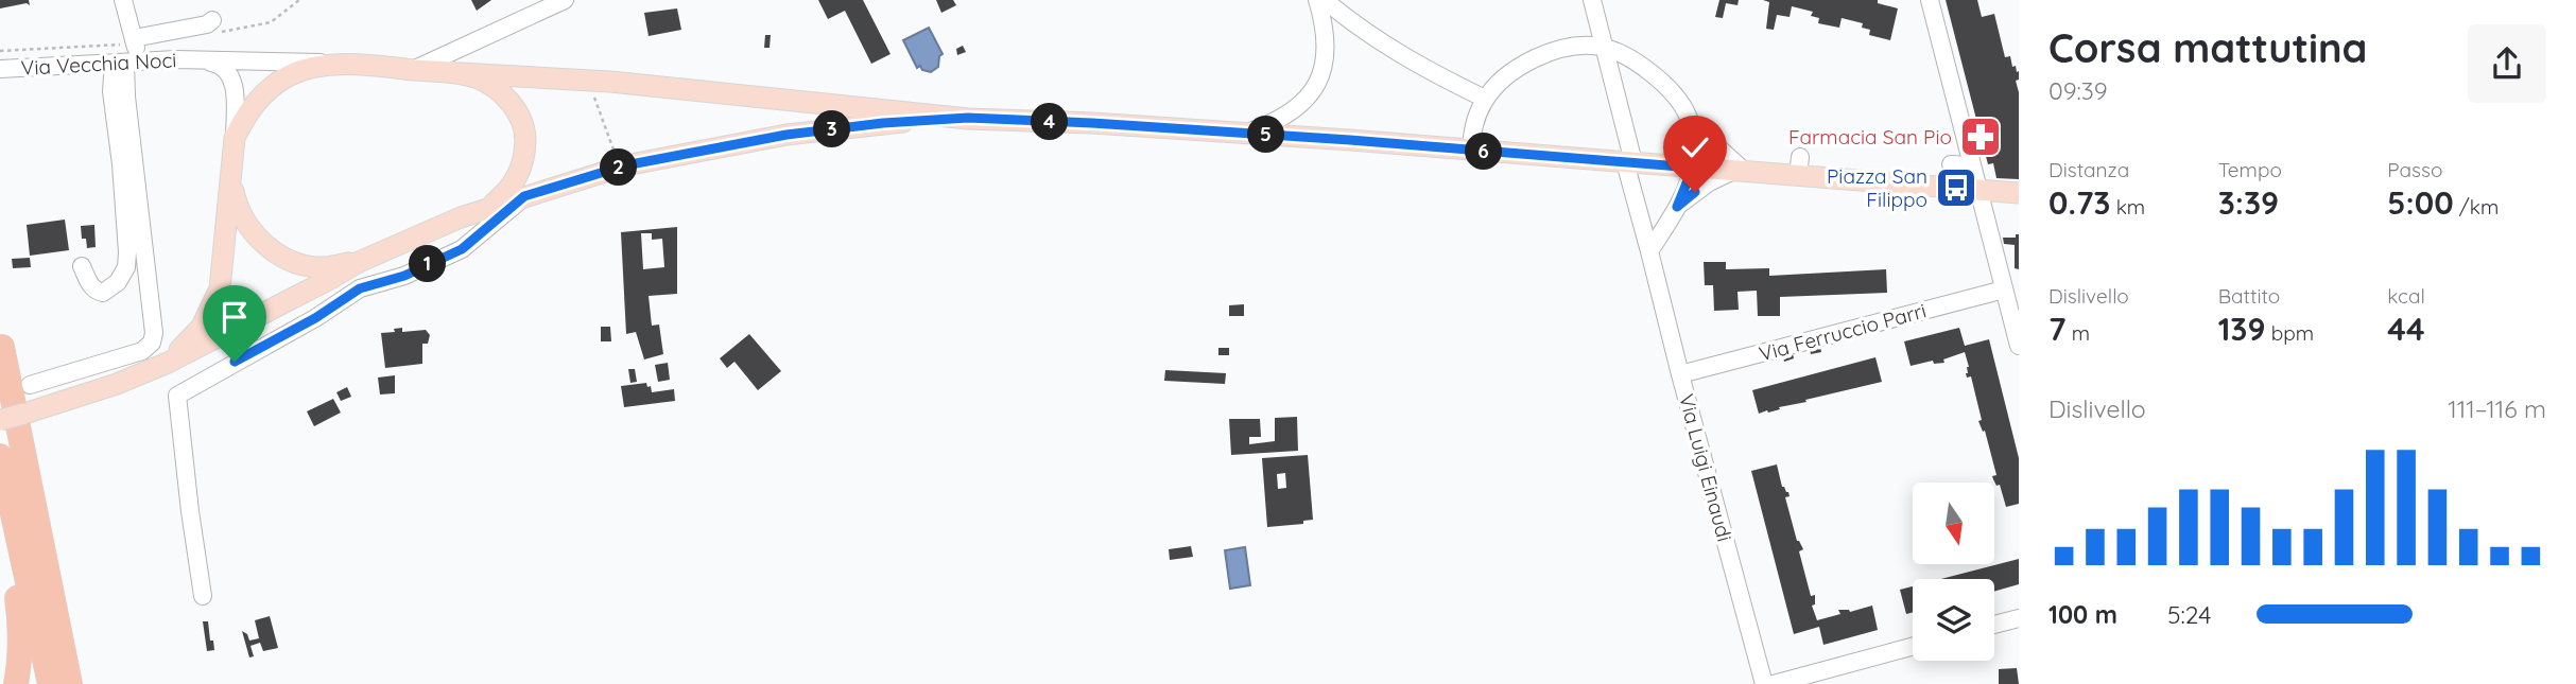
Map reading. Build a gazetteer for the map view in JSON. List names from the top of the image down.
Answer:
{
  "streets": {
    "street": ["Via Vecchia Noci", "Via Ferruccio Parri", "Via Luigi Einaudi"]
  },
  "crossings": [
    ["Via Ferruccio Parri", "Via Luigi Einaudi"]
  ],
  "places": {
    "pharmacy": ["Farmacia San Pio"],
    "bus stop": ["Piazza San Filippo"]
  },
  "north": "bottom",
  "page": {
    "heading": ["Corsa mattutina", "09:39"],
    "pins": [
      "4",
      "3",
      "5",
      "6",
      "2",
      "1"
    ],
    "stats": [
      ["Distanza", "0.73 km"],
      ["Tempo", "3:39"],
      ["Passo", "5:00 /km"],
      ["Dislivello", "7 m"],
      ["Battito", "139 bpm"],
      ["kcal", "44"]
    ],
    "chart": ["Dislivello", "111–116 m"],
    "list": [
      {
        "name": "100 m",
        "note": "5:24"
      }
    ]
  }
}
